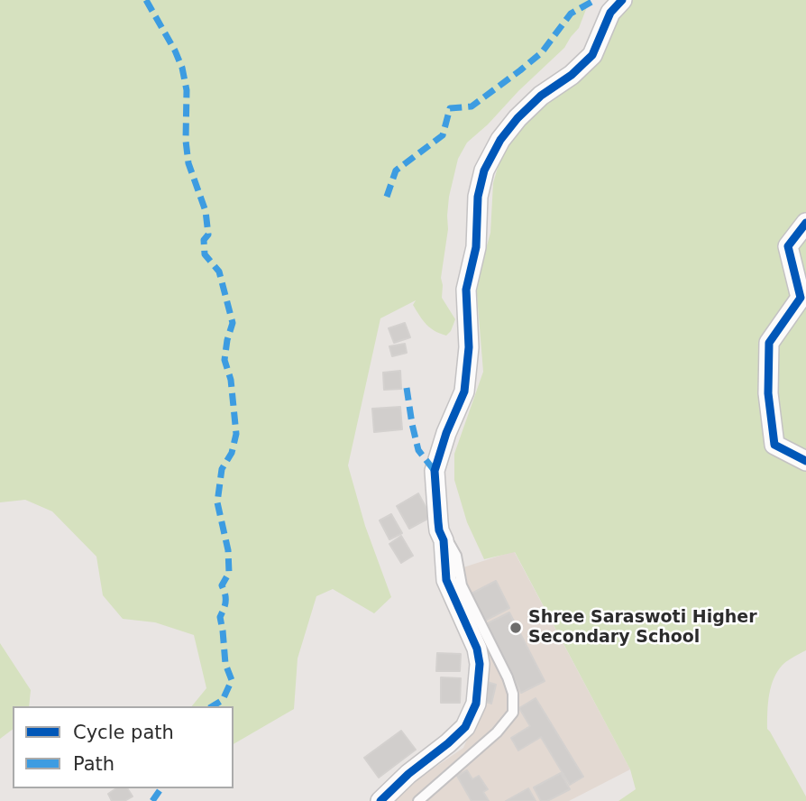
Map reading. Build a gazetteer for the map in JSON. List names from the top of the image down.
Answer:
{
  "places": ["Shree Saraswoti Higher Secondary School"],
  "legend": ["Cycle path", "Path"]
}
